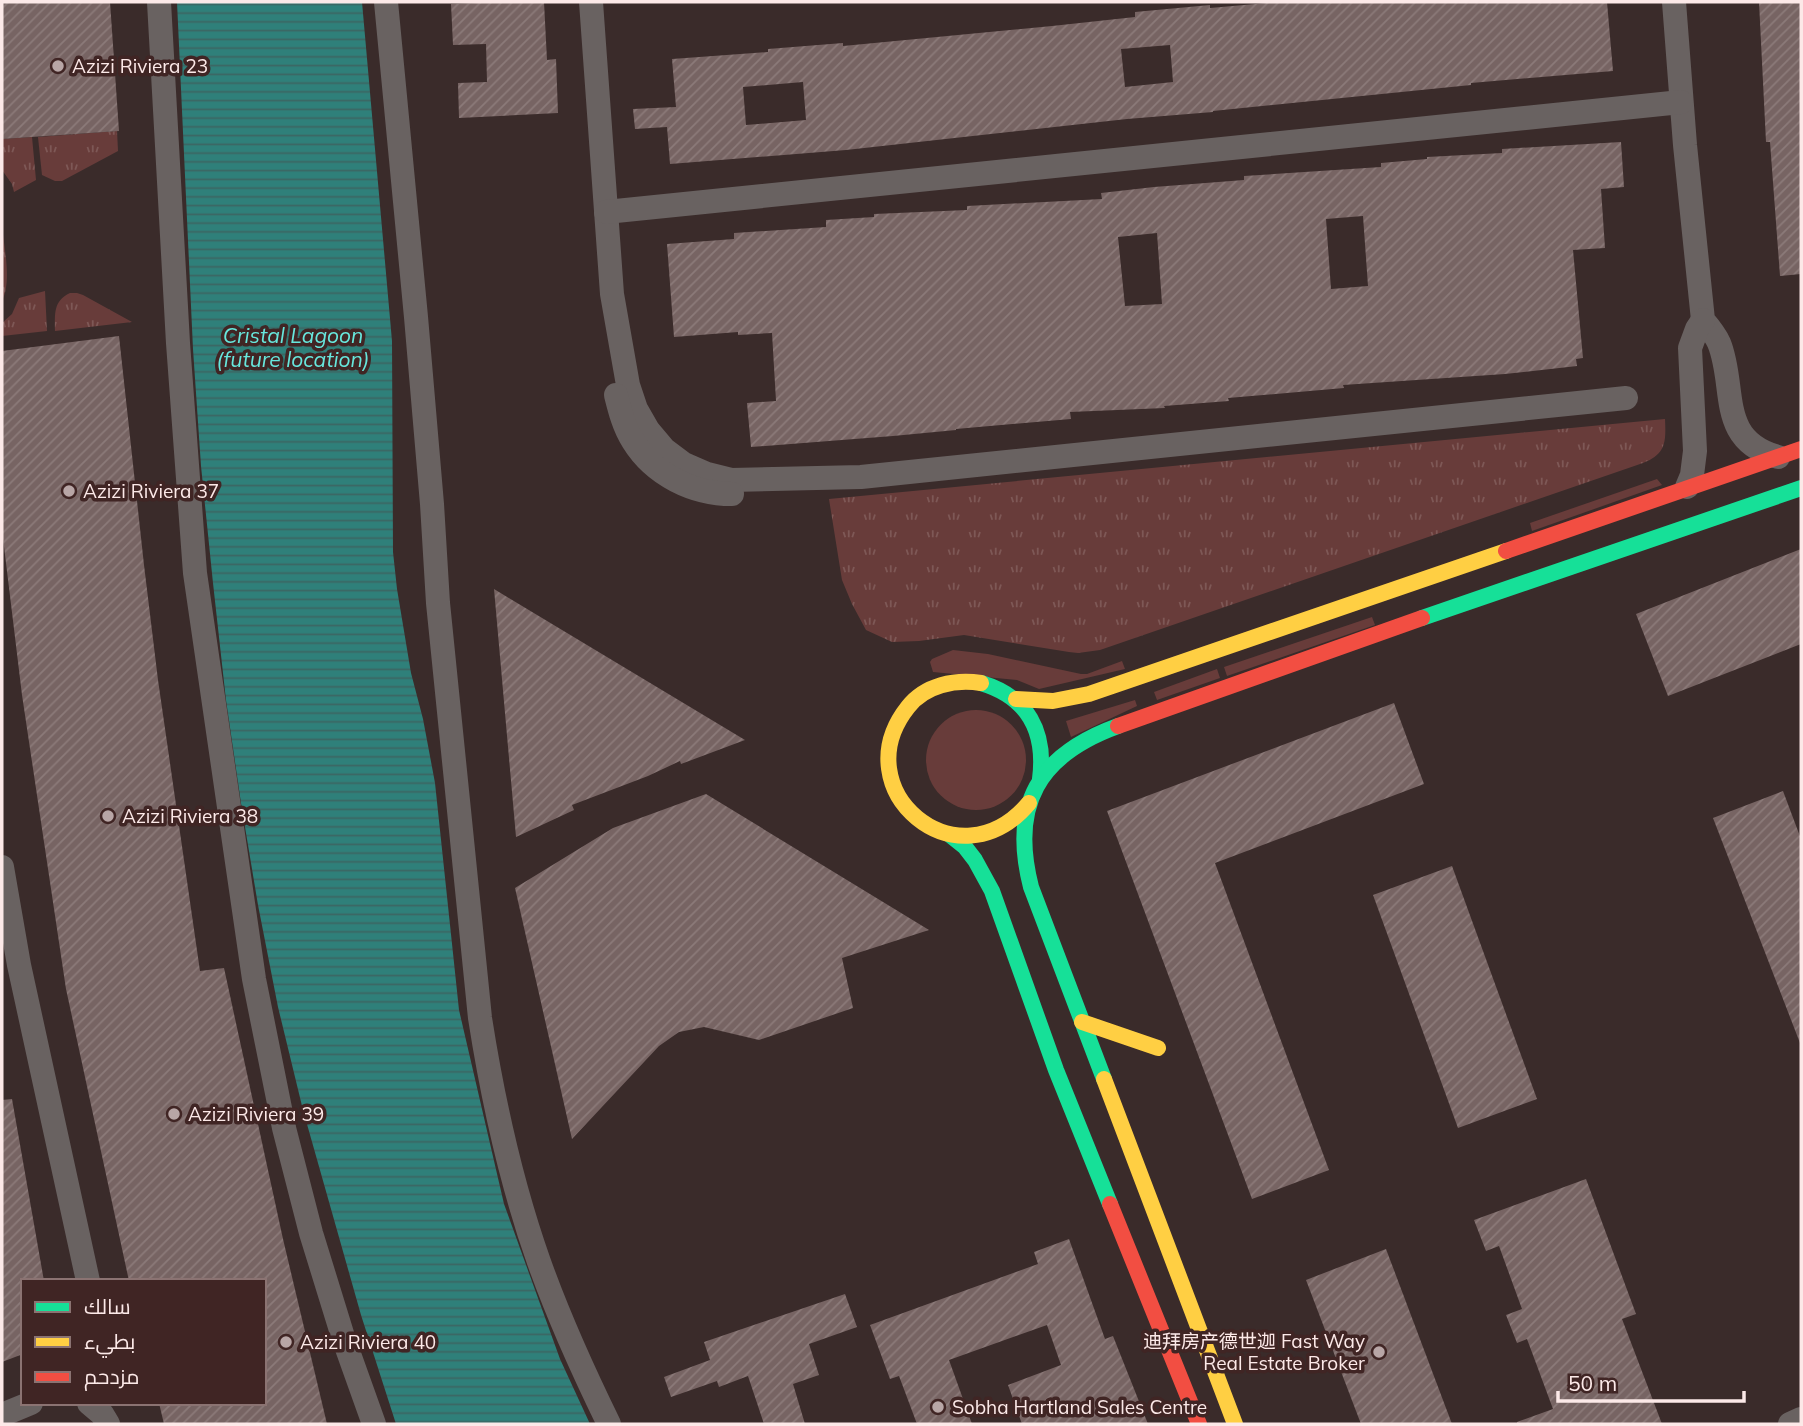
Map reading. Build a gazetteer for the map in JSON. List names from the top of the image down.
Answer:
{
  "water": ["Cristal Lagoon (future location)"],
  "places": [
    "Azizi Riviera 23",
    "Azizi Riviera 37",
    "Azizi Riviera 38",
    "Azizi Riviera 39",
    "Azizi Riviera 40",
    "迪拜房产德世迦 Fast Way Real Estate Broker",
    "Sobha Hartland Sales Centre"
  ],
  "legend": ["سالك", "بطيء", "مزدحم"],
  "scale_bar": "50 m"
}
